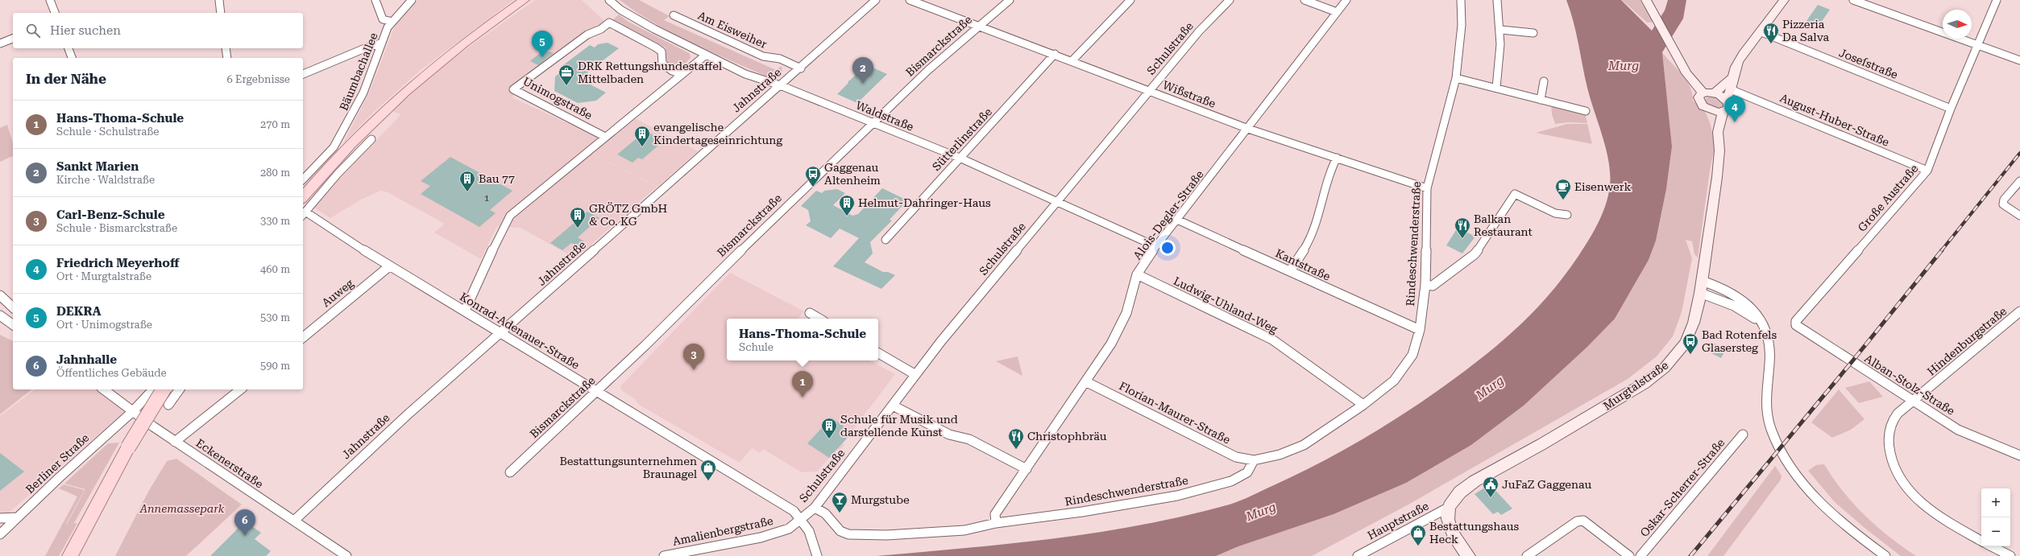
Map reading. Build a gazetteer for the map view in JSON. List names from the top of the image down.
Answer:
{
  "streets": {
    "street": [
      "Am Eisweiher",
      "Bismarckstraße",
      "Schulstraße",
      "Josefstraße",
      "Bäumbachallee",
      "Jahnstraße",
      "Wißstraße",
      "Unimogstraße",
      "Waldstraße",
      "August-Huber-Straße",
      "Sütterlinstraße",
      "Große Austraße",
      "Alois-Degler-Straße",
      "Rindeschwenderstraße",
      "Kantstraße",
      "Auweg",
      "Ludwig-Uhland-Weg",
      "Konrad-Adenauer-Straße",
      "Hindenburgstraße",
      "Alban-Stolz-Straße",
      "Murgtalstraße",
      "Florian-Maurer-Straße",
      "Berliner Straße",
      "Eckenerstraße",
      "Oskar-Scherrer-Straße",
      "Hauptstraße",
      "Amalienbergstraße"
    ]
  },
  "crossings": [
    ["Am Eisweiher", "Jahnstraße"],
    ["Bismarckstraße", "Wißstraße"],
    ["Bismarckstraße", "Waldstraße"],
    ["Bismarckstraße", "Konrad-Adenauer-Straße"],
    ["Schulstraße", "Wißstraße"],
    ["Schulstraße", "Waldstraße"],
    ["Schulstraße", "Rindeschwenderstraße"],
    ["Schulstraße", "Konrad-Adenauer-Straße"],
    ["Schulstraße", "Amalienbergstraße"],
    ["Josefstraße", "Große Austraße"],
    ["Jahnstraße", "Waldstraße"],
    ["Jahnstraße", "Konrad-Adenauer-Straße"],
    ["Jahnstraße", "Eckenerstraße"],
    ["Wißstraße", "Sütterlinstraße"],
    ["Wißstraße", "Alois-Degler-Straße"],
    ["Wißstraße", "Rindeschwenderstraße"],
    ["Waldstraße", "Sütterlinstraße"],
    ["Waldstraße", "Alois-Degler-Straße"],
    ["August-Huber-Straße", "Große Austraße"],
    ["August-Huber-Straße", "Murgtalstraße"],
    ["Große Austraße", "Alban-Stolz-Straße"],
    ["Alois-Degler-Straße", "Rindeschwenderstraße"],
    ["Alois-Degler-Straße", "Kantstraße"],
    ["Alois-Degler-Straße", "Ludwig-Uhland-Weg"],
    ["Alois-Degler-Straße", "Florian-Maurer-Straße"],
    ["Rindeschwenderstraße", "Kantstraße"],
    ["Rindeschwenderstraße", "Ludwig-Uhland-Weg"],
    ["Rindeschwenderstraße", "Florian-Maurer-Straße"],
    ["Auweg", "Konrad-Adenauer-Straße"],
    ["Konrad-Adenauer-Straße", "Amalienbergstraße"],
    ["Hindenburgstraße", "Alban-Stolz-Straße"],
    ["Murgtalstraße", "Hauptstraße"],
    ["Berliner Straße", "Eckenerstraße"]
  ],
  "water": ["Murg"],
  "parks": ["Annemassepark"],
  "places": {
    "restaurant": ["Pizzeria Da Salva", "Balkan Restaurant", "Christophbräu"],
    "office": ["DRK Rettungshundestaffel Mittelbaden"],
    "building": [
      "evangelische Kindertageseinrichtung",
      "Bau 77",
      "Helmut-Dahringer-Haus",
      "GRÖTZ GmbH & Co. KG",
      "Schule für Musik und darstellende Kunst"
    ],
    "bus stop": ["Gaggenau Altenheim", "Bad Rotenfels Glasersteg"],
    "cafe": ["Eisenwerk"],
    "shop": ["Bestattungsunternehmen Braunagel", "Bestattungshaus Heck"],
    "public building": ["JuFaZ Gaggenau"],
    "bar": ["Murgstube"]
  },
  "house_numbers": ["1"],
  "north": "right",
  "page": {
    "search": "Hier suchen",
    "pins": [
      "5",
      "2",
      "4",
      "3",
      "1",
      "6"
    ],
    "heading": ["In der Nähe", "6 Ergebnisse"],
    "list": [
      {
        "mark": "1",
        "name": "Hans-Thoma-Schule",
        "note": "Schule · Schulstraße",
        "value": "270 m"
      },
      {
        "mark": "2",
        "name": "Sankt Marien",
        "note": "Kirche · Waldstraße",
        "value": "280 m"
      },
      {
        "mark": "3",
        "name": "Carl-Benz-Schule",
        "note": "Schule · Bismarckstraße",
        "value": "330 m"
      },
      {
        "mark": "4",
        "name": "Friedrich Meyerhoff",
        "note": "Ort · Murgtalstraße",
        "value": "460 m"
      },
      {
        "mark": "5",
        "name": "DEKRA",
        "note": "Ort · Unimogstraße",
        "value": "530 m"
      },
      {
        "mark": "6",
        "name": "Jahnhalle",
        "note": "Öffentliches Gebäude",
        "value": "590 m"
      }
    ],
    "popup": ["Hans-Thoma-Schule", "Schule"],
    "map_buttons": ["+", "−"]
  }
}
